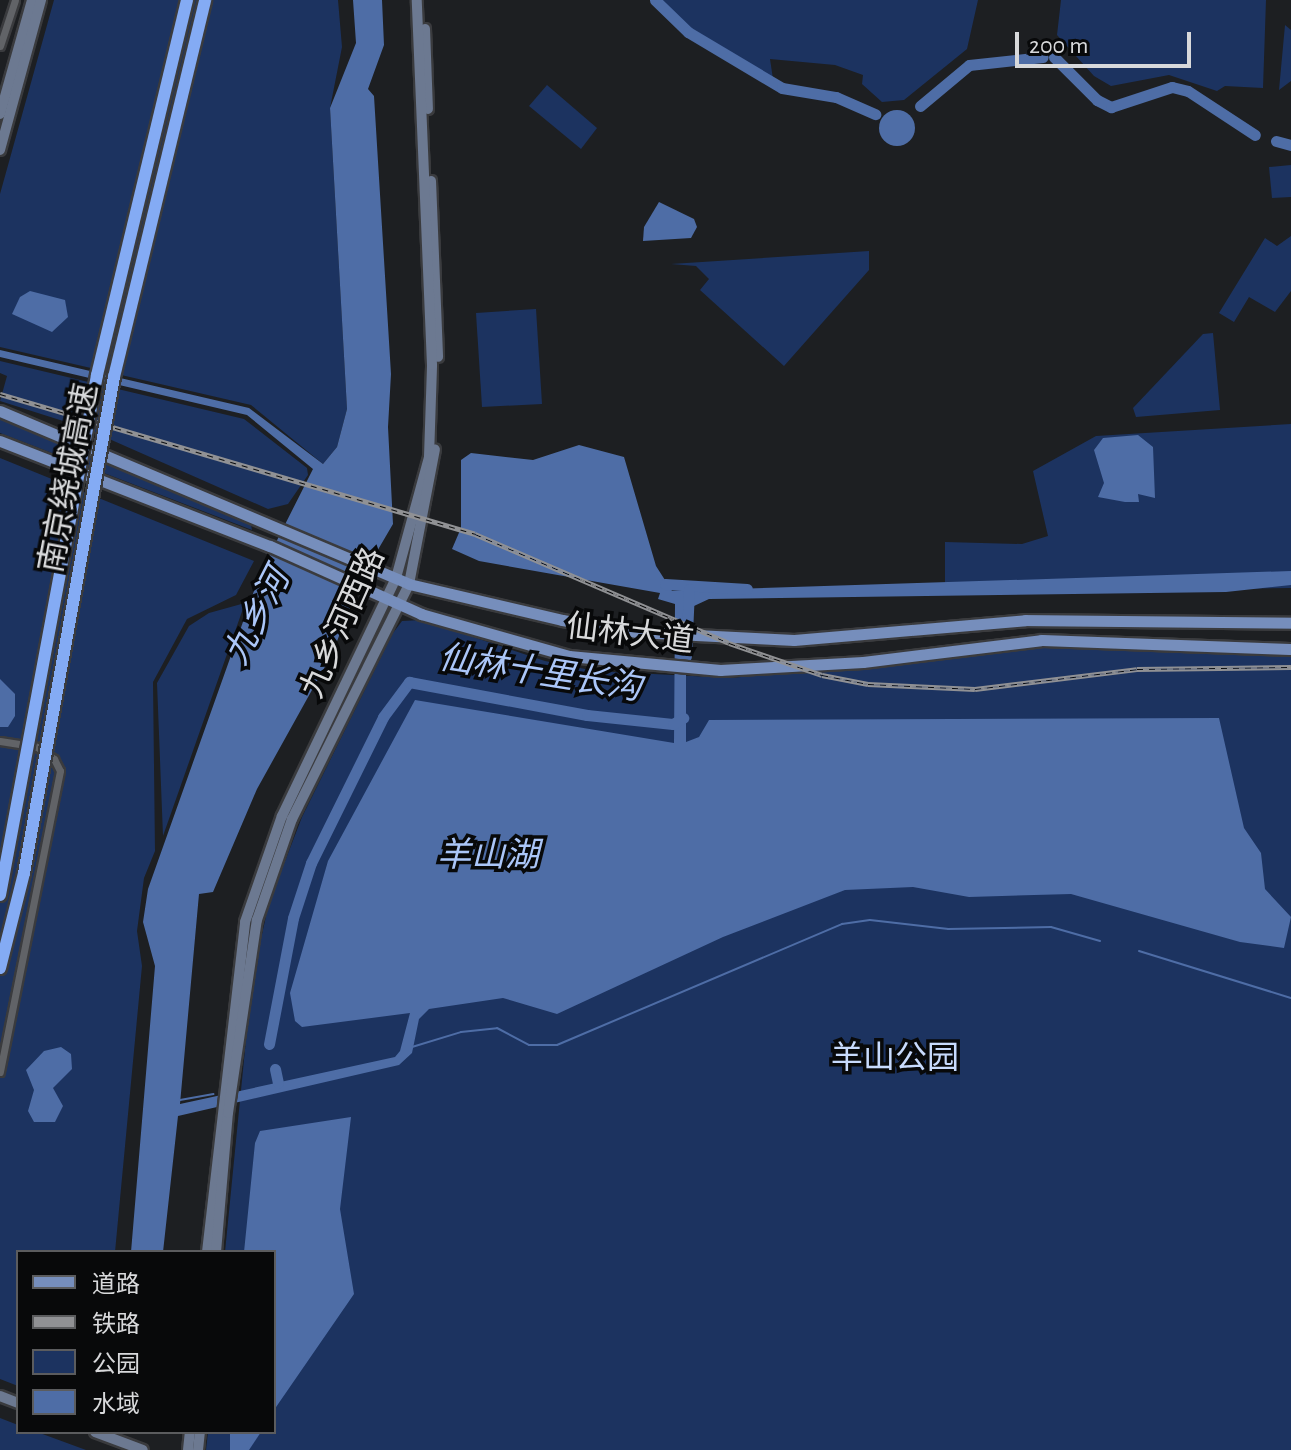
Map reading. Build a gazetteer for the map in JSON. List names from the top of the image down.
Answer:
{
  "streets": {
    "highway": ["南京绕城高速"],
    "main road": ["九乡河西路", "仙林大道"]
  },
  "crossings": [
    ["九乡河西路", "仙林大道"]
  ],
  "water": ["九乡河", "仙林十里长沟", "羊山湖"],
  "parks": ["羊山公园"],
  "legend": [
    "道路",
    "铁路",
    "公园",
    "水域"
  ],
  "scale_bar": "200 m"
}
